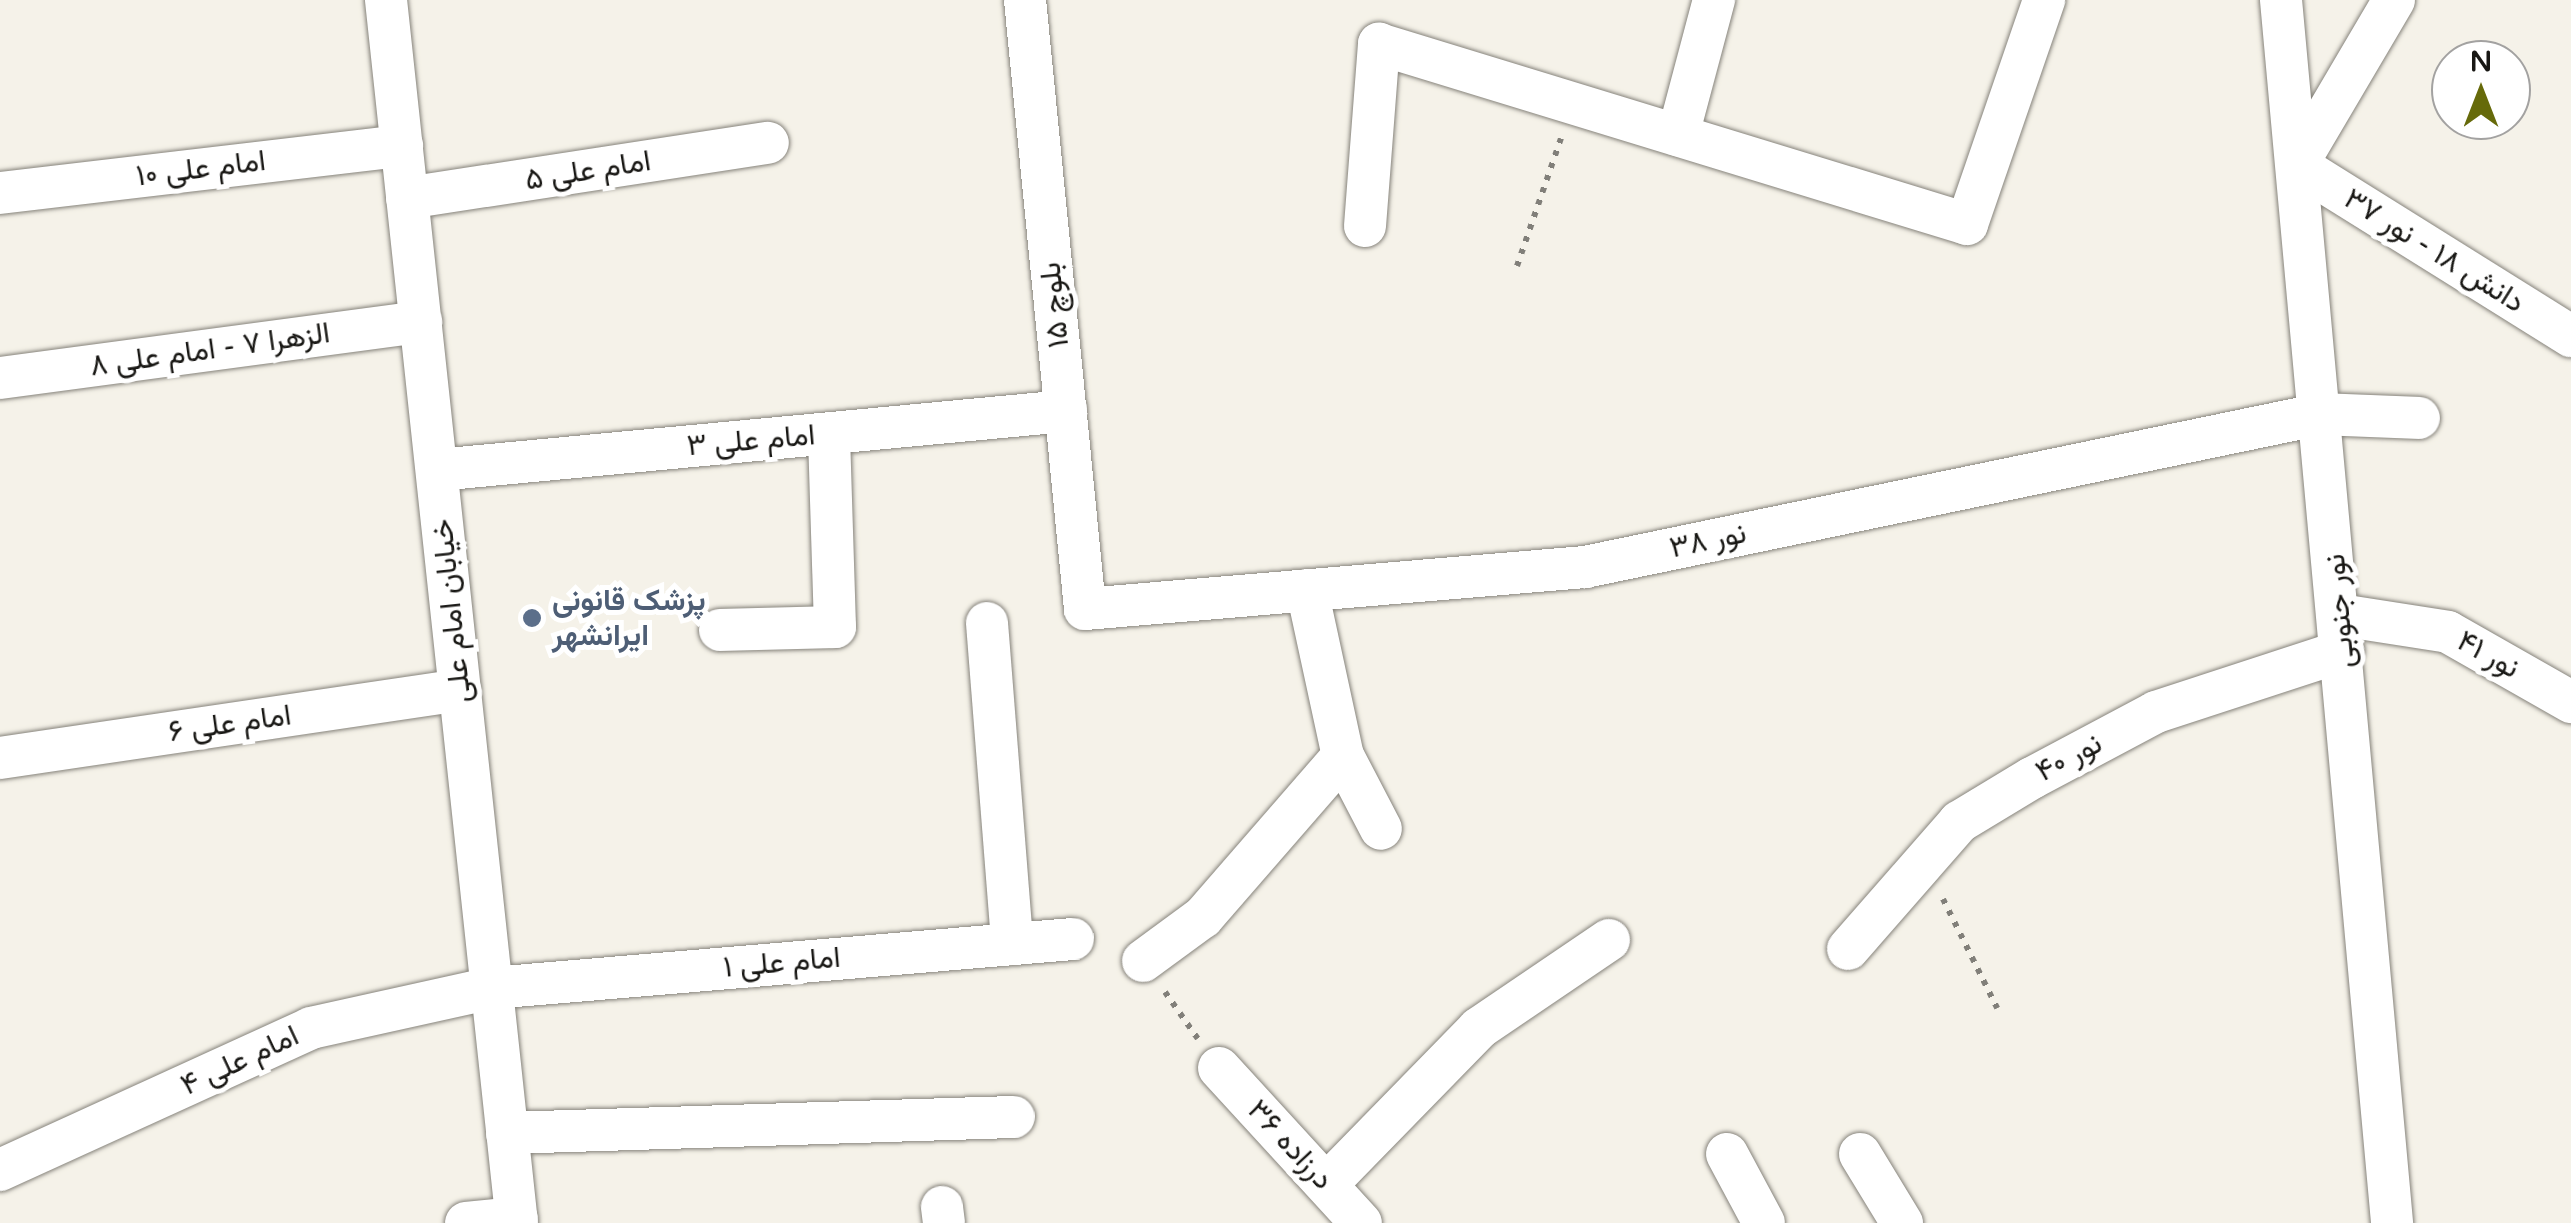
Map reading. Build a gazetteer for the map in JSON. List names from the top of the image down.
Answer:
{
  "streets": {
    "street": [
      "امام علی ۱۰",
      "امام علی ۵",
      "دانش ۱۸ - نور ۳۷",
      "بلوچ ۱۵",
      "الزهرا ۷ - امام علی ۸",
      "امام علی ۳",
      "نور ۳۸",
      "خیابان امام علی",
      "نور جنوبی",
      "نور ۴۱",
      "امام علی ۶",
      "نور ۴۰",
      "امام علی ۱",
      "امام علی ۴",
      "درزاده ۳۶"
    ]
  },
  "crossings": [
    ["امام علی ۱۰", "خیابان امام علی"],
    ["امام علی ۵", "خیابان امام علی"],
    ["دانش ۱۸ - نور ۳۷", "نور جنوبی"],
    ["بلوچ ۱۵", "امام علی ۳"],
    ["بلوچ ۱۵", "نور ۳۸"],
    ["الزهرا ۷ - امام علی ۸", "خیابان امام علی"],
    ["امام علی ۳", "خیابان امام علی"],
    ["نور ۳۸", "نور جنوبی"],
    ["خیابان امام علی", "امام علی ۶"],
    ["خیابان امام علی", "امام علی ۱"],
    ["خیابان امام علی", "امام علی ۴"],
    ["نور جنوبی", "نور ۴۱"],
    ["نور جنوبی", "نور ۴۰"],
    ["نور ۴۱", "نور ۴۰"],
    ["امام علی ۱", "امام علی ۴"]
  ],
  "places": ["پزشک قانونی ایرانشهر"],
  "north": "top"
}
